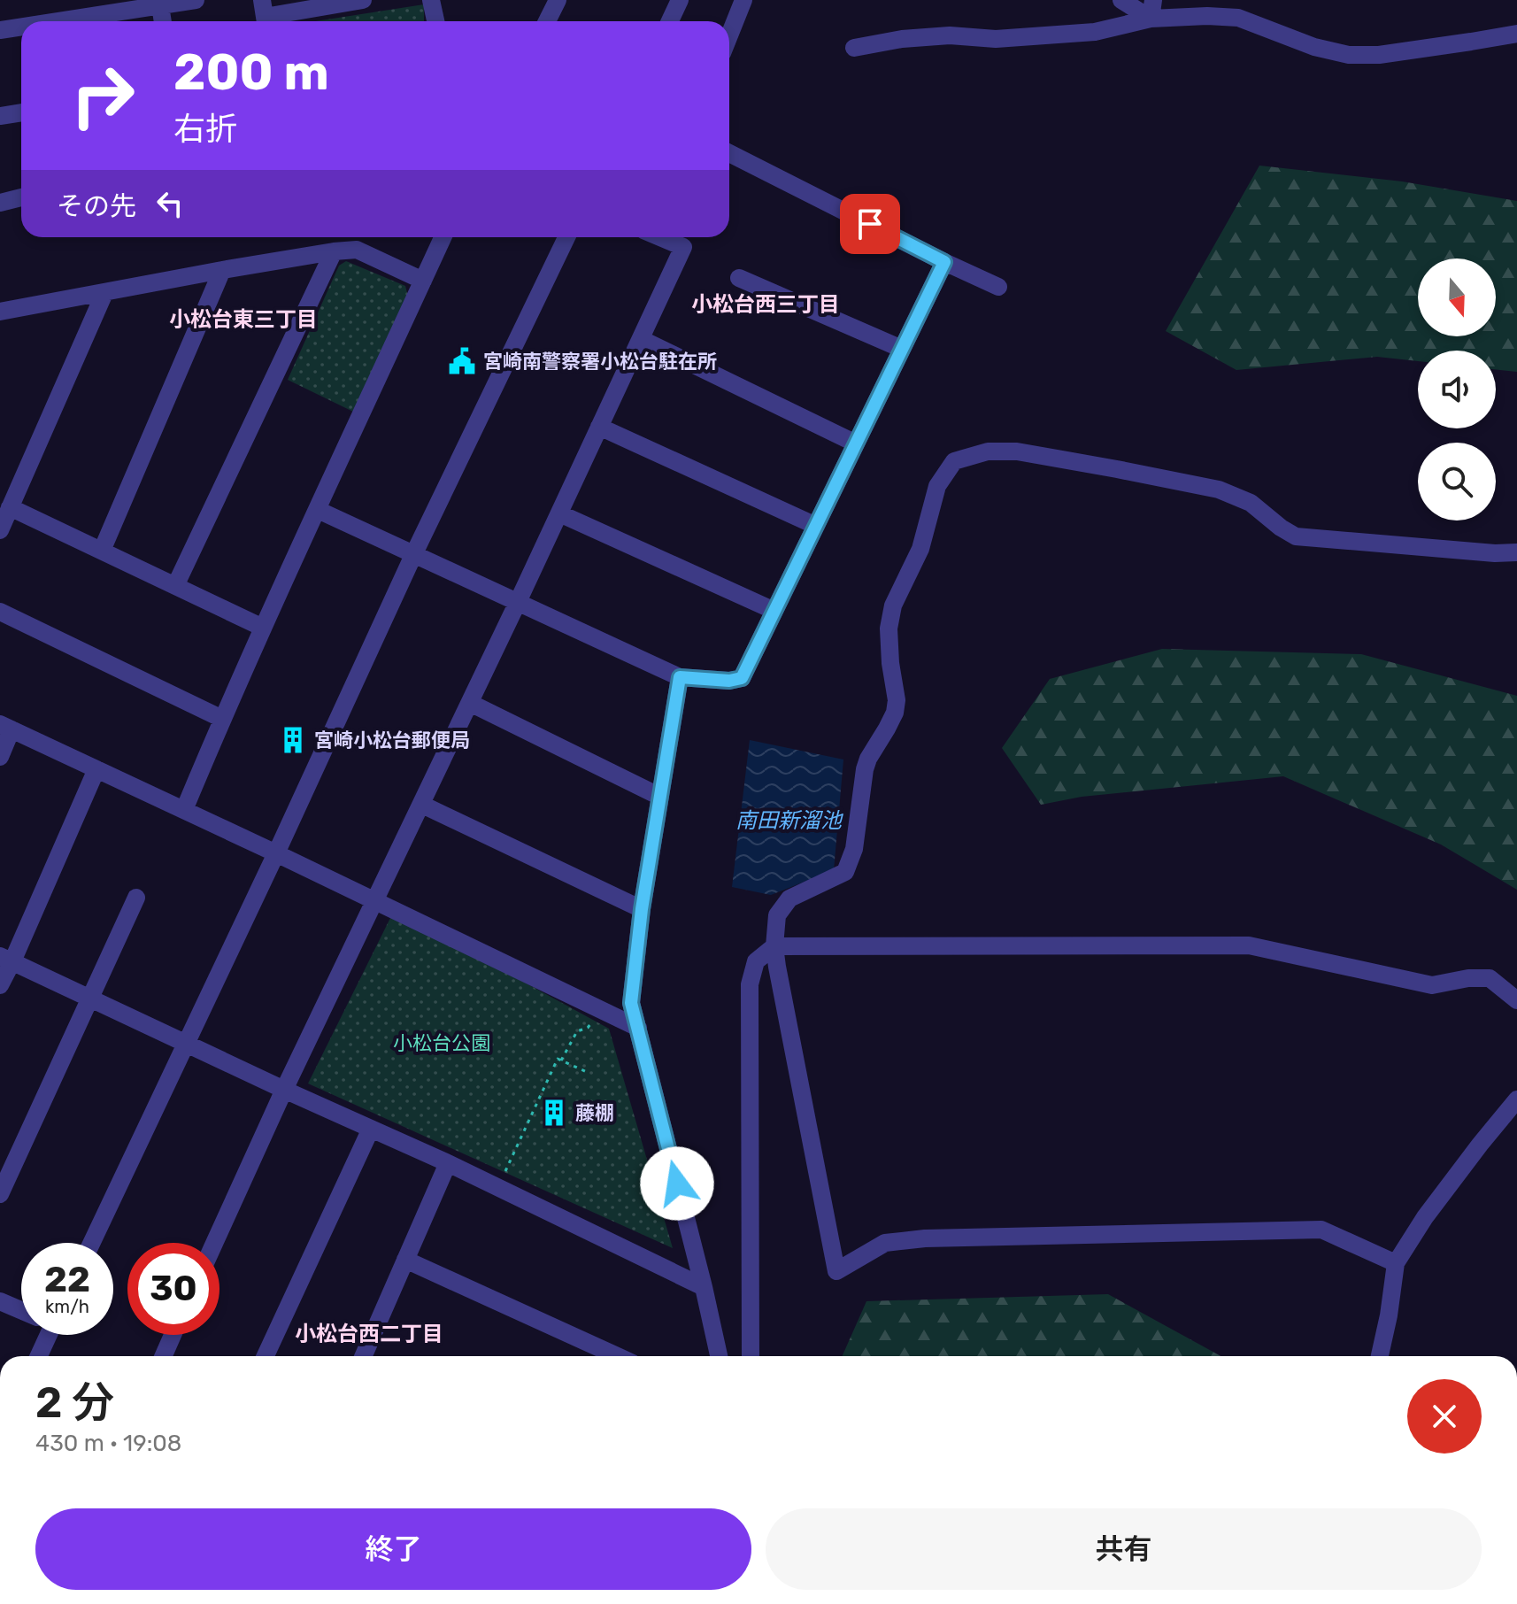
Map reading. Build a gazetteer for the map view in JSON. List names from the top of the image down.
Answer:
{
  "districts": ["小松台西三丁目", "小松台東三丁目", "小松台西二丁目"],
  "water": ["南田新溜池"],
  "parks": ["小松台公園"],
  "places": {
    "public building": ["宮崎南警察署小松台駐在所"],
    "building": ["宮崎小松台郵便局", "藤棚"]
  },
  "north": "bottom",
  "page": {
    "turn": ["200 m", "右折"],
    "then": "その先",
    "speed": "22 km/h",
    "limit": "30",
    "heading": ["2 分", "430 m · 19:08"],
    "buttons": ["終了", "共有"]
  }
}
